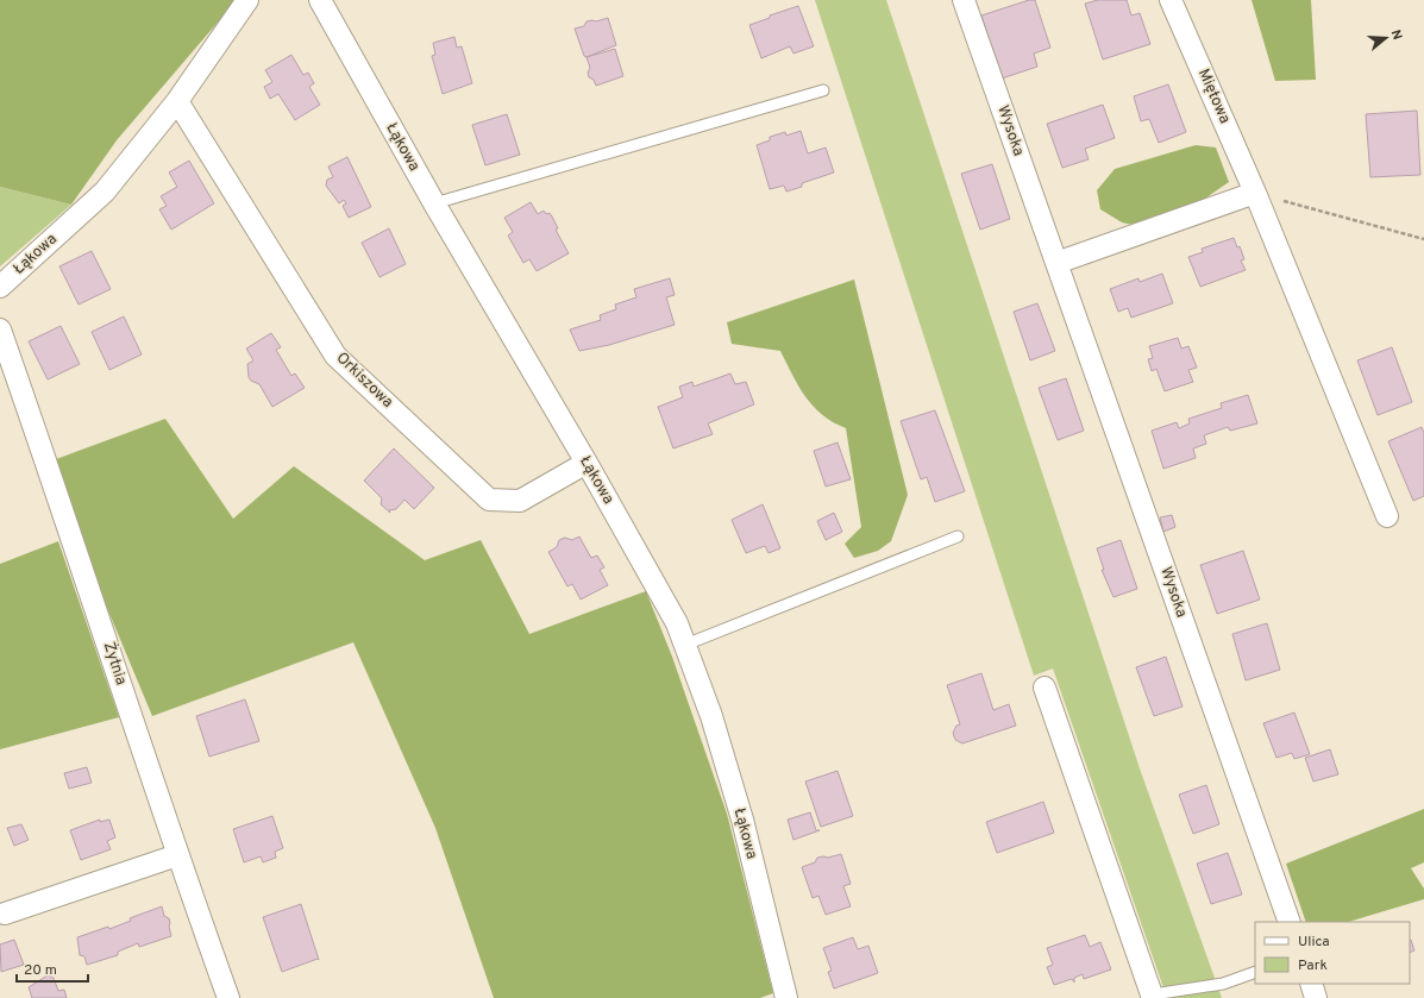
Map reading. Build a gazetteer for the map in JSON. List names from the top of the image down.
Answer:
{
  "streets": {
    "street": [
      "Miętowa",
      "Wysoka",
      "Łąkowa",
      "Orkiszowa",
      "Żytnia"
    ]
  },
  "crossings": [
    ["Łąkowa", "Orkiszowa"]
  ],
  "legend": ["Ulica", "Park"],
  "scale_bar": "20 m",
  "north": "right"
}
